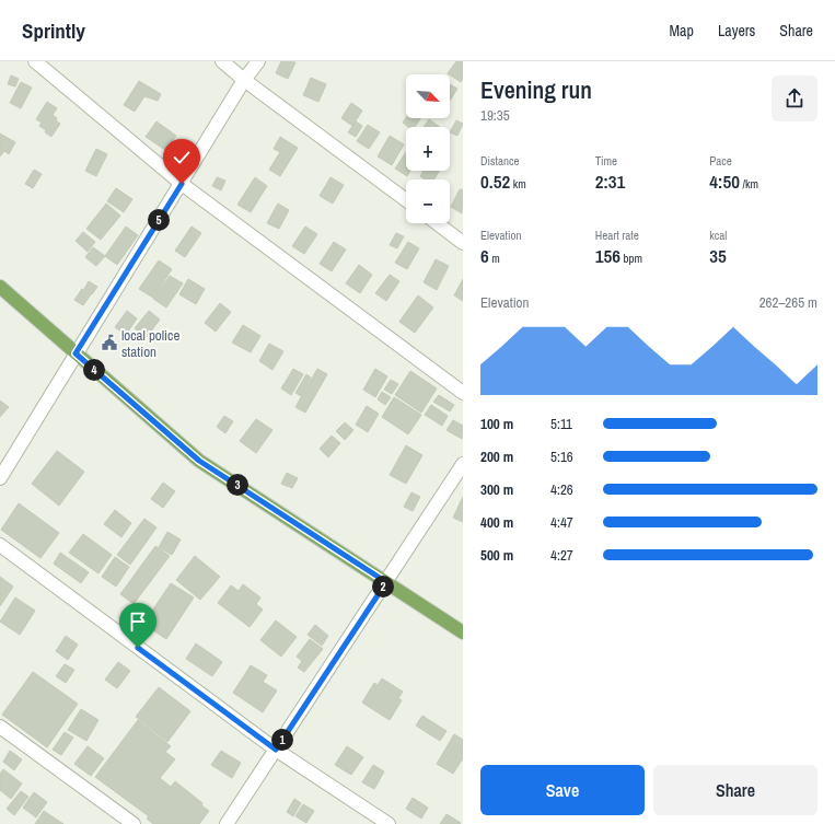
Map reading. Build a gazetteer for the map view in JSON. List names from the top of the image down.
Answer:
{
  "places": {
    "public building": ["local police station"]
  },
  "north": "bottom right",
  "page": {
    "header": "Sprintly",
    "nav": ["Map", "Layers", "Share"],
    "heading": ["Evening run", "19:35"],
    "map_buttons": ["+", "−"],
    "stats": [
      ["Distance", "0.52 km"],
      ["Time", "2:31"],
      ["Pace", "4:50 /km"],
      ["Elevation", "6 m"],
      ["Heart rate", "156 bpm"],
      ["kcal", "35"]
    ],
    "pins": [
      "5",
      "4",
      "3",
      "2",
      "1"
    ],
    "chart": ["Elevation", "262–265 m"],
    "list": [
      {
        "name": "100 m",
        "note": "5:11"
      },
      {
        "name": "200 m",
        "note": "5:16"
      },
      {
        "name": "300 m",
        "note": "4:26"
      },
      {
        "name": "400 m",
        "note": "4:47"
      },
      {
        "name": "500 m",
        "note": "4:27"
      }
    ],
    "buttons": ["Save", "Share"]
  }
}
